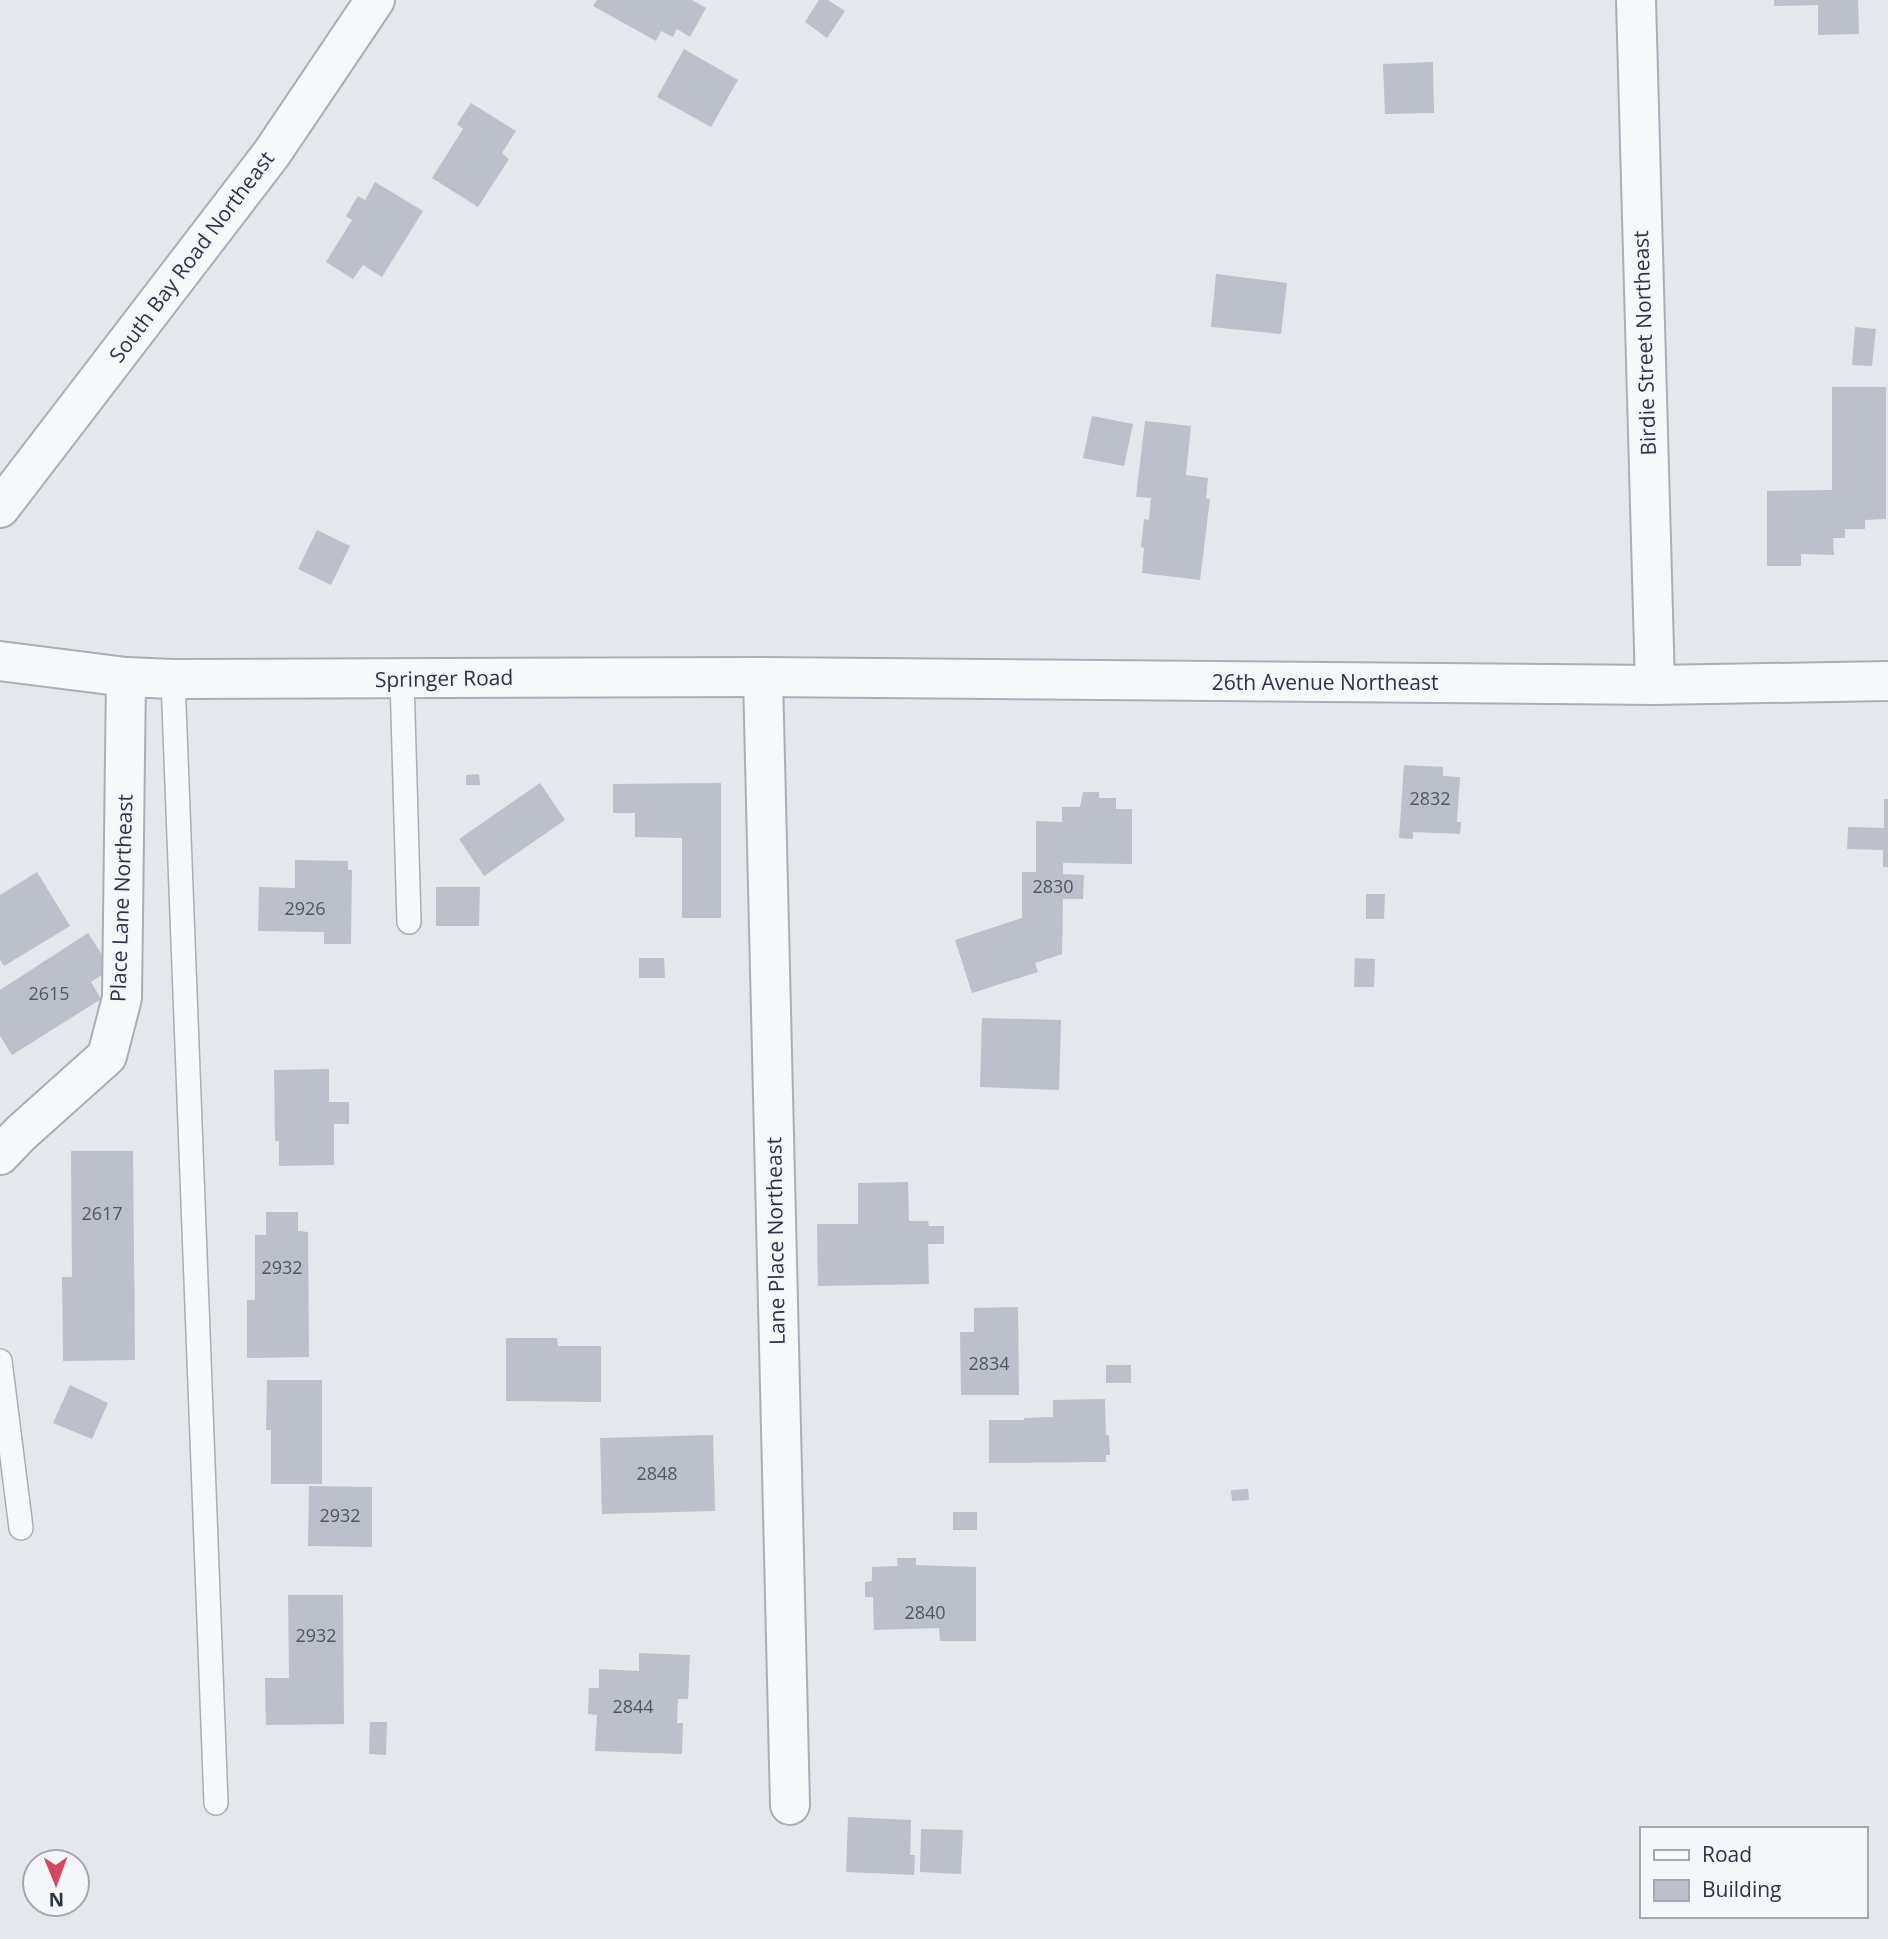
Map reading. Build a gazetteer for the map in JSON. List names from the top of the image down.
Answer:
{
  "streets": {
    "street": [
      "South Bay Road Northeast",
      "Birdie Street Northeast",
      "Springer Road",
      "26th Avenue Northeast",
      "Place Lane Northeast",
      "Lane Place Northeast"
    ]
  },
  "crossings": [
    ["Birdie Street Northeast", "26th Avenue Northeast"],
    ["Springer Road", "26th Avenue Northeast"],
    ["Springer Road", "Place Lane Northeast"],
    ["Springer Road", "Lane Place Northeast"],
    ["26th Avenue Northeast", "Lane Place Northeast"]
  ],
  "house_numbers": [
    "2832",
    "2830",
    "2926",
    "2615",
    "2617",
    "2932",
    "2834",
    "2848",
    "2932",
    "2840",
    "2932",
    "2844"
  ],
  "legend": ["Road", "Building"],
  "north": "bottom"
}
